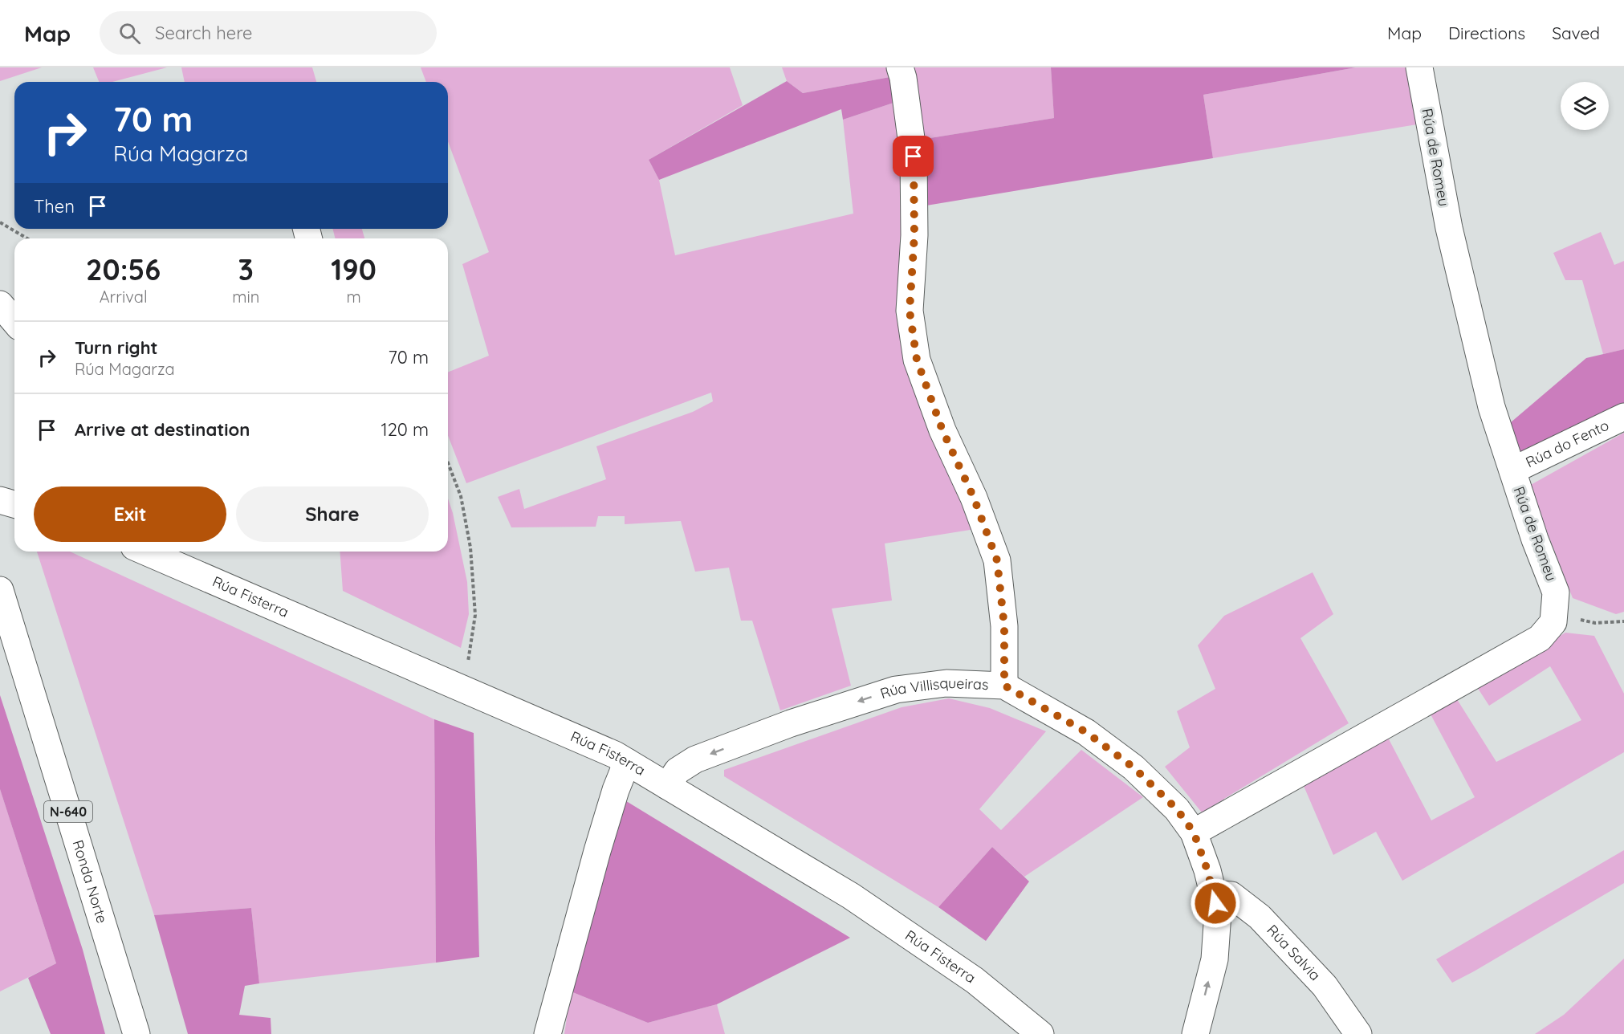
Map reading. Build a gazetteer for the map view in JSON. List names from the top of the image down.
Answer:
{
  "streets": {
    "main road": [
      "Rúa de Romeu",
      "Rúa do Fento",
      "Rúa Fisterra",
      "Rúa Villisqueiras",
      "N-640",
      "Ronda Norte",
      "Rúa Salvia"
    ]
  },
  "crossings": [
    ["Rúa de Romeu", "Rúa do Fento"],
    ["Rúa de Romeu", "Rúa Villisqueiras"],
    ["Rúa Fisterra", "Rúa Villisqueiras"],
    ["Rúa Villisqueiras", "Rúa Salvia"]
  ],
  "page": {
    "header": "Map",
    "search": "Search here",
    "nav": ["Map", "Directions", "Saved"],
    "turn": ["70 m", "Rúa Magarza"],
    "then": "Then",
    "eta": [
      "20:56",
      "Arrival",
      "3",
      "min",
      "190",
      "m"
    ],
    "list": [
      {
        "name": "Turn right",
        "note": "Rúa Magarza",
        "value": "70 m"
      },
      {
        "name": "Arrive at destination",
        "value": "120 m"
      }
    ],
    "buttons": ["Exit", "Share"]
  }
}
